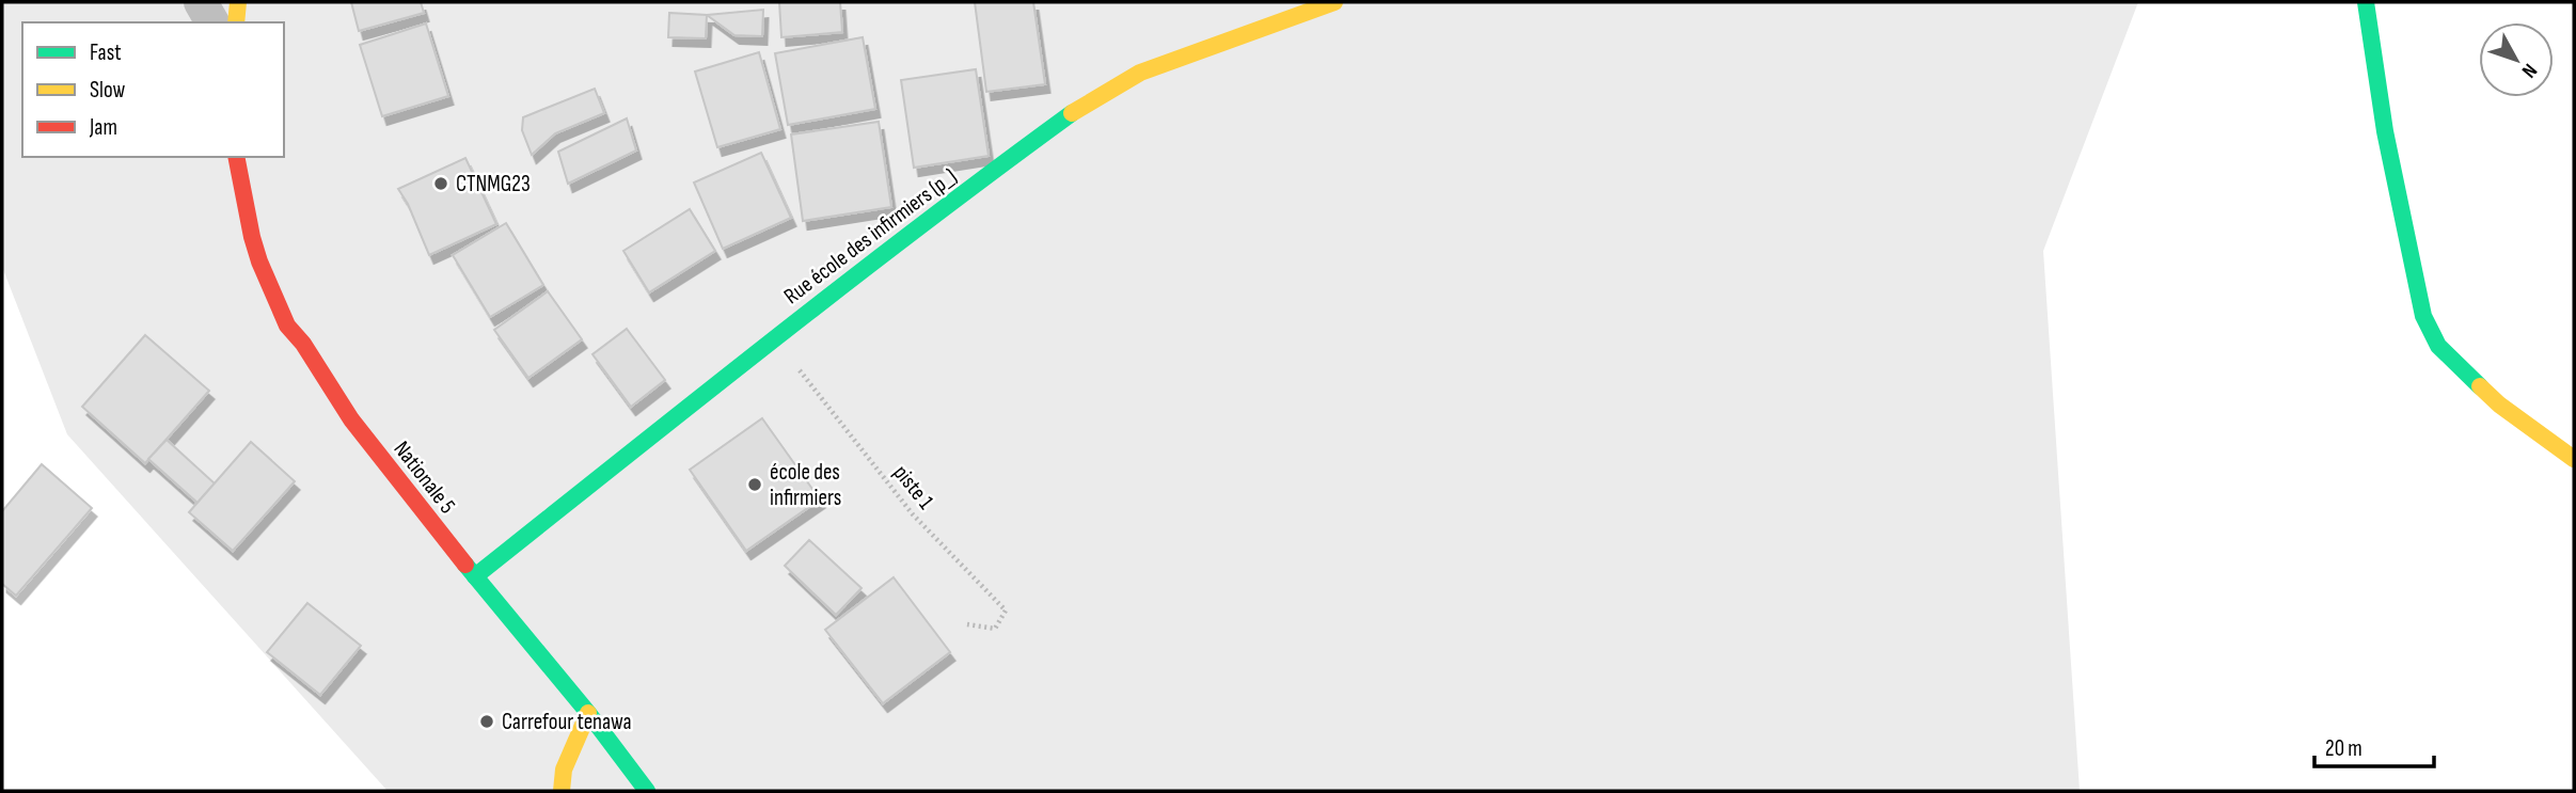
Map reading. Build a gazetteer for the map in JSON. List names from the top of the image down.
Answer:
{
  "streets": {
    "main road": ["Rue école des infirmiers (p_)", "Nationale 5"],
    "path": ["piste 1"]
  },
  "crossings": [
    ["Rue école des infirmiers (p_)", "Nationale 5"],
    ["Rue école des infirmiers (p_)", "piste 1"]
  ],
  "places": ["CTNMG23", "école des infirmiers", "Carrefour tenawa"],
  "legend": ["Fast", "Slow", "Jam"],
  "scale_bar": "20 m",
  "north": "bottom right"
}
